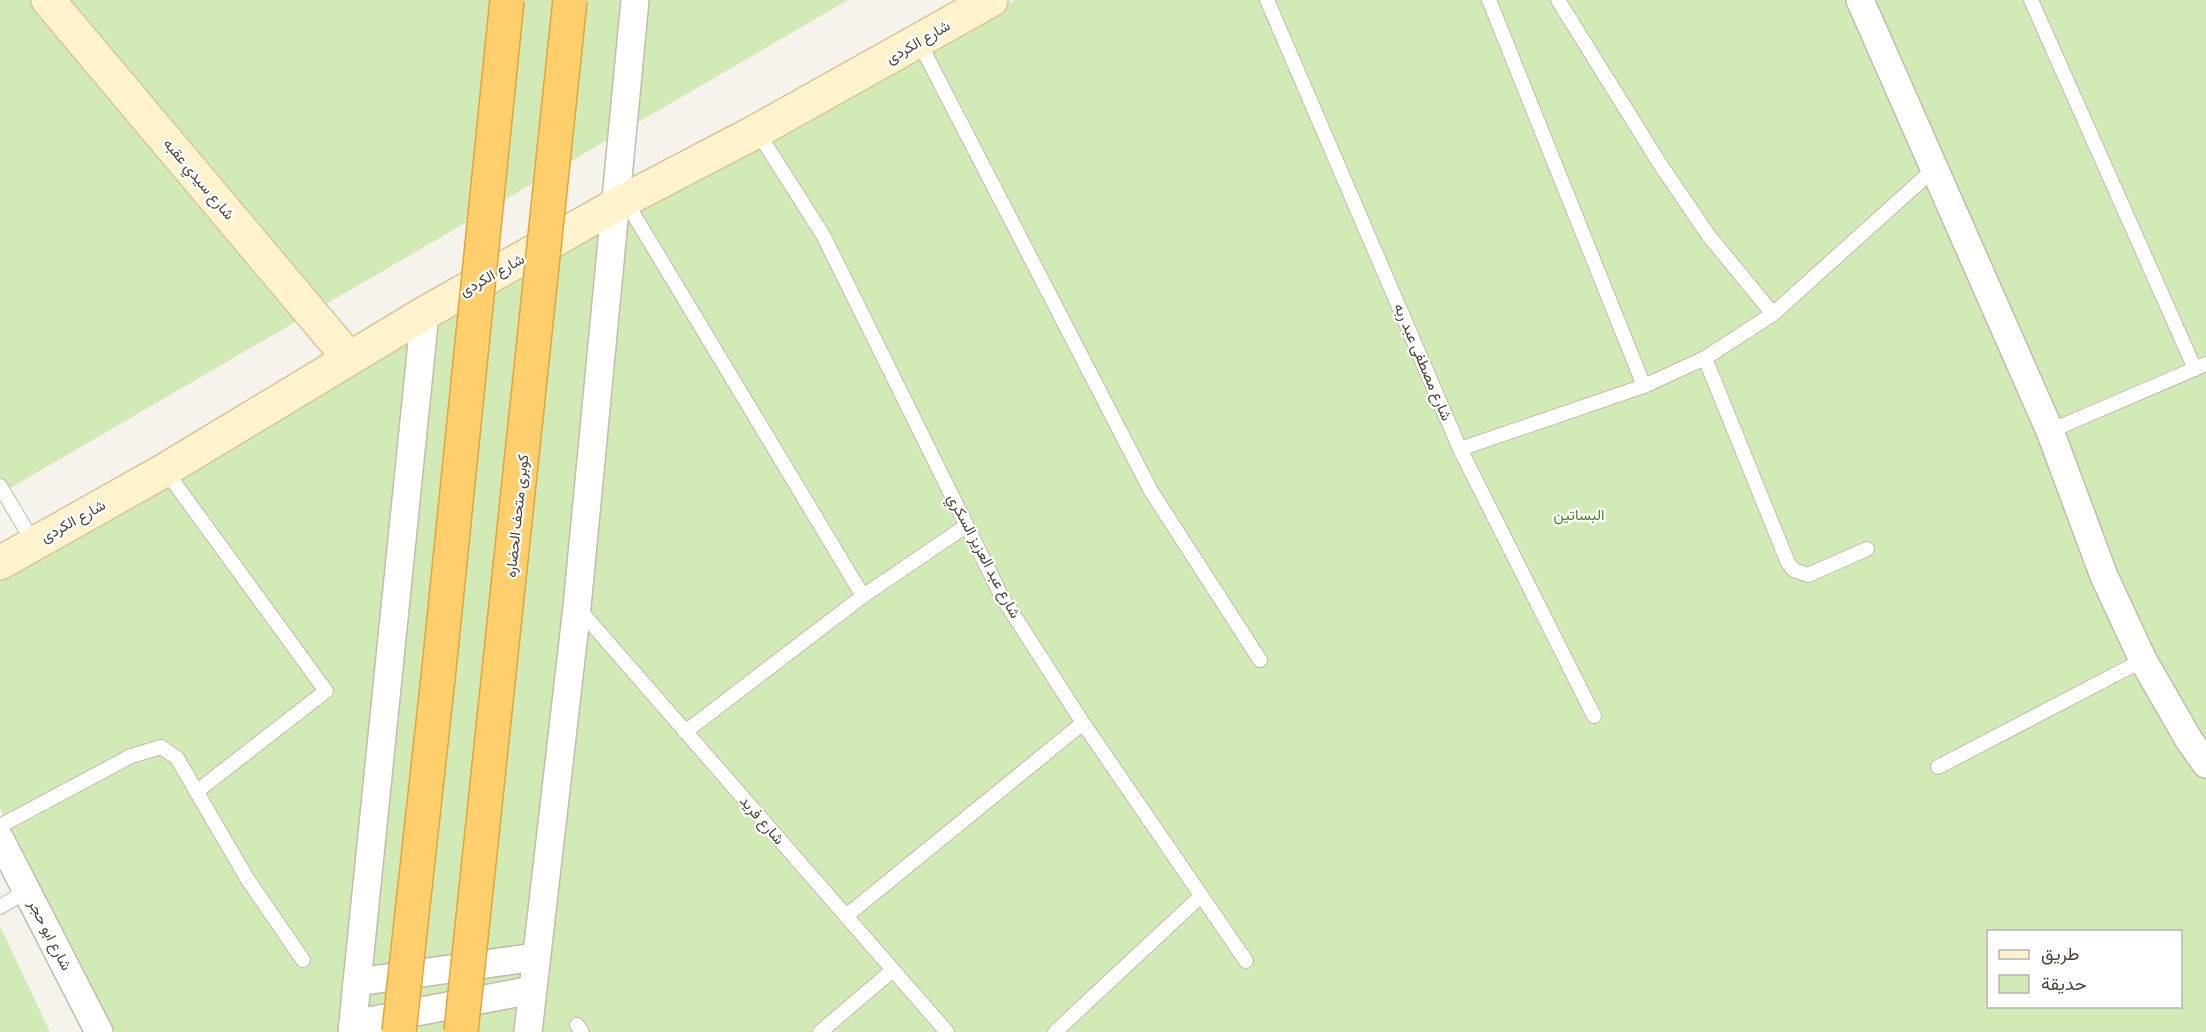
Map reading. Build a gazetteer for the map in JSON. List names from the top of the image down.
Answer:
{
  "streets": {
    "highway": ["كوبرى متحف الحضاره"],
    "street": ["شارع الكردى", "شارع سيدي عقبه", "شارع ابو حجر"],
    "lane": ["شارع مصطفى عبد ربه", "شارع عبد العزيز السكري", "شارع فريد"]
  },
  "crossings": [
    ["شارع الكردى", "شارع سيدي عقبه"],
    ["شارع الكردى", "شارع عبد العزيز السكري"]
  ],
  "parks": ["البساتين"],
  "legend": ["طريق", "حديقة"]
}
